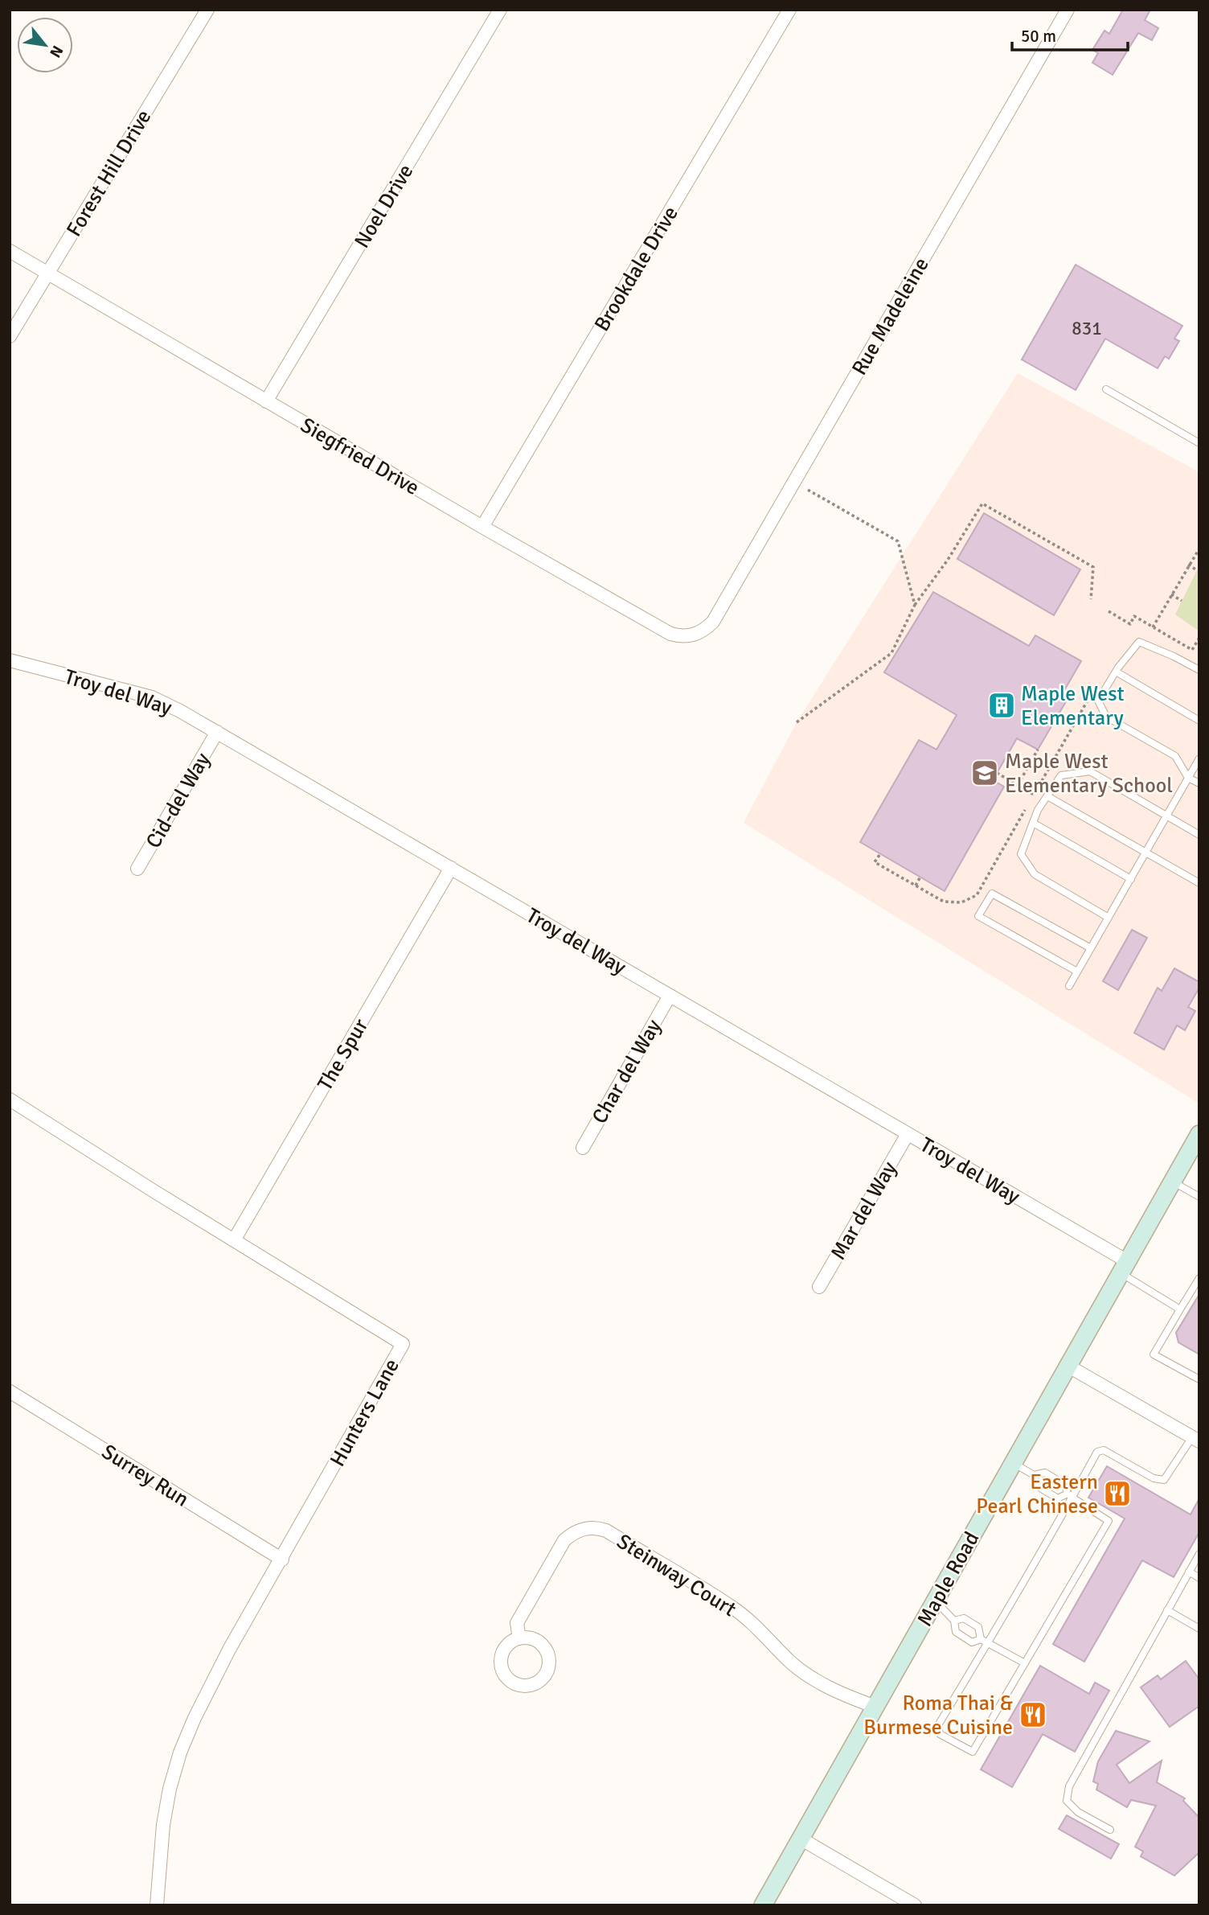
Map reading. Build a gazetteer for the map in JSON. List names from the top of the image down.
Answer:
{
  "streets": {
    "main road": ["Maple Road"],
    "street": [
      "Forest Hill Drive",
      "Noel Drive",
      "Brookdale Drive",
      "Rue Madeleine",
      "Siegfried Drive",
      "Troy del Way",
      "Cid-del Way",
      "The Spur",
      "Char del Way",
      "Mar del Way",
      "Hunters Lane",
      "Surrey Run",
      "Steinway Court"
    ]
  },
  "crossings": [
    ["Forest Hill Drive", "Siegfried Drive"],
    ["Noel Drive", "Siegfried Drive"],
    ["Brookdale Drive", "Siegfried Drive"],
    ["Rue Madeleine", "Siegfried Drive"],
    ["Troy del Way", "Cid-del Way"],
    ["Troy del Way", "The Spur"],
    ["Troy del Way", "Char del Way"],
    ["Troy del Way", "Mar del Way"],
    ["Troy del Way", "Maple Road"],
    ["The Spur", "Hunters Lane"],
    ["Hunters Lane", "Surrey Run"],
    ["Steinway Court", "Maple Road"]
  ],
  "places": {
    "building": ["Maple West Elementary"],
    "school or university": ["Maple West Elementary School"],
    "restaurant": ["Eastern Pearl Chinese", "Roma Thai & Burmese Cuisine"]
  },
  "house_numbers": ["831"],
  "scale_bar": "50 m",
  "north": "bottom right"
}
